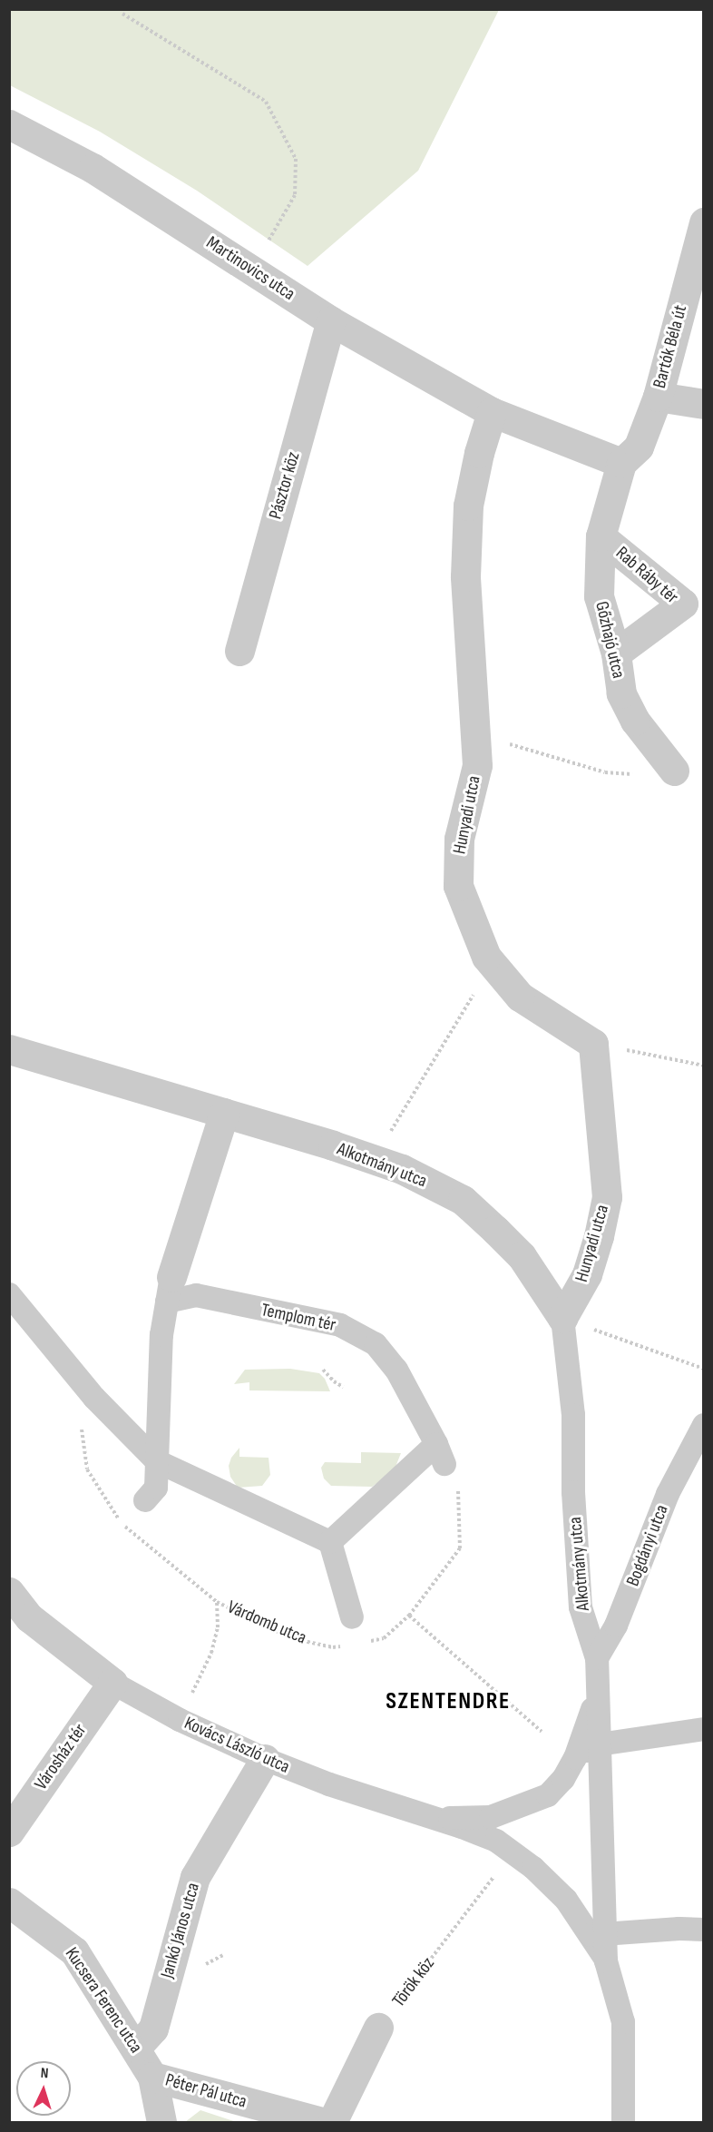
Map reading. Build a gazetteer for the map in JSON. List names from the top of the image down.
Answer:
{
  "streets": {
    "street": [
      "Martinovics utca",
      "Bartók Béla út",
      "Pásztor köz",
      "Rab Ráby tér",
      "Gőzhajó utca",
      "Hunyadi utca",
      "Alkotmány utca",
      "Templom tér",
      "Bogdányi utca",
      "Kovács László utca",
      "Városház tér",
      "Jankó János utca",
      "Kucsera Ferenc utca",
      "Péter Pál utca"
    ],
    "path": ["Várdomb utca", "Török köz"]
  },
  "crossings": [
    ["Martinovics utca", "Pásztor köz"],
    ["Martinovics utca", "Hunyadi utca"],
    ["Bartók Béla út", "Gőzhajó utca"],
    ["Rab Ráby tér", "Gőzhajó utca"],
    ["Hunyadi utca", "Alkotmány utca"],
    ["Alkotmány utca", "Bogdányi utca"],
    ["Kovács László utca", "Városház tér"],
    ["Kovács László utca", "Jankó János utca"],
    ["Jankó János utca", "Kucsera Ferenc utca"],
    ["Kucsera Ferenc utca", "Péter Pál utca"]
  ],
  "districts": ["SZENTENDRE"],
  "north": "top"
}
